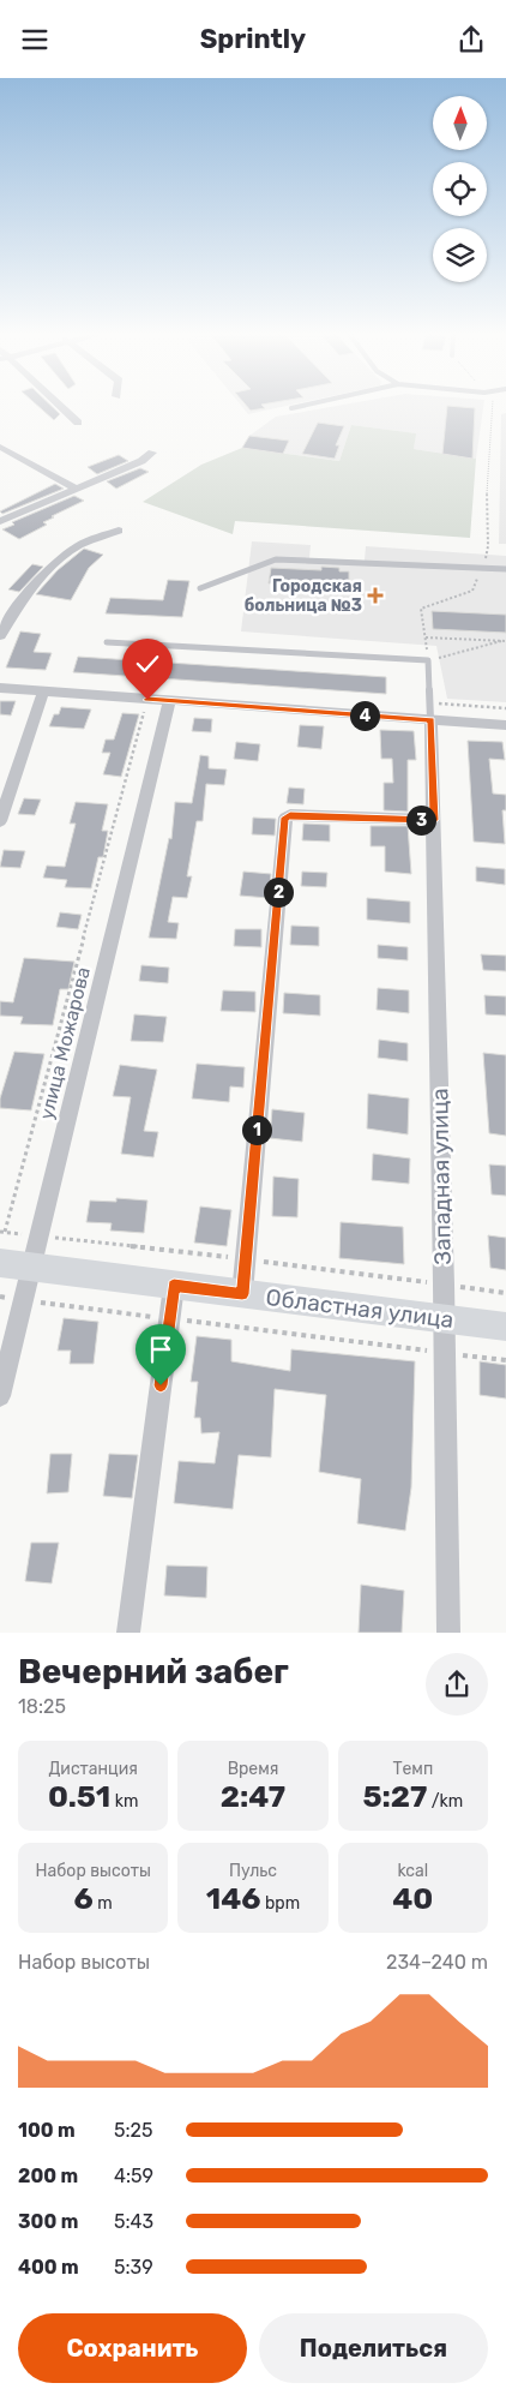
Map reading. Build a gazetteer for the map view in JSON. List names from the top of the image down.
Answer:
{
  "streets": {
    "main road": ["Областная улица"],
    "street": ["улица Можарова", "Западная улица"]
  },
  "crossings": [
    ["улица Можарова", "Областная улица"],
    ["Западная улица", "Областная улица"]
  ],
  "places": {
    "health": ["Городская больница №3"]
  },
  "north": "top",
  "page": {
    "header": "Sprintly",
    "pins": [
      "4",
      "3",
      "2",
      "1"
    ],
    "heading": ["Вечерний забег", "18:25"],
    "stats": [
      ["Дистанция", "0.51 km"],
      ["Время", "2:47"],
      ["Темп", "5:27 /km"],
      ["Набор высоты", "6 m"],
      ["Пульс", "146 bpm"],
      ["kcal", "40"]
    ],
    "chart": ["Набор высоты", "234–240 m"],
    "list": [
      {
        "name": "100 m",
        "note": "5:25"
      },
      {
        "name": "200 m",
        "note": "4:59"
      },
      {
        "name": "300 m",
        "note": "5:43"
      },
      {
        "name": "400 m",
        "note": "5:39"
      }
    ],
    "buttons": ["Сохранить", "Поделиться"]
  }
}
